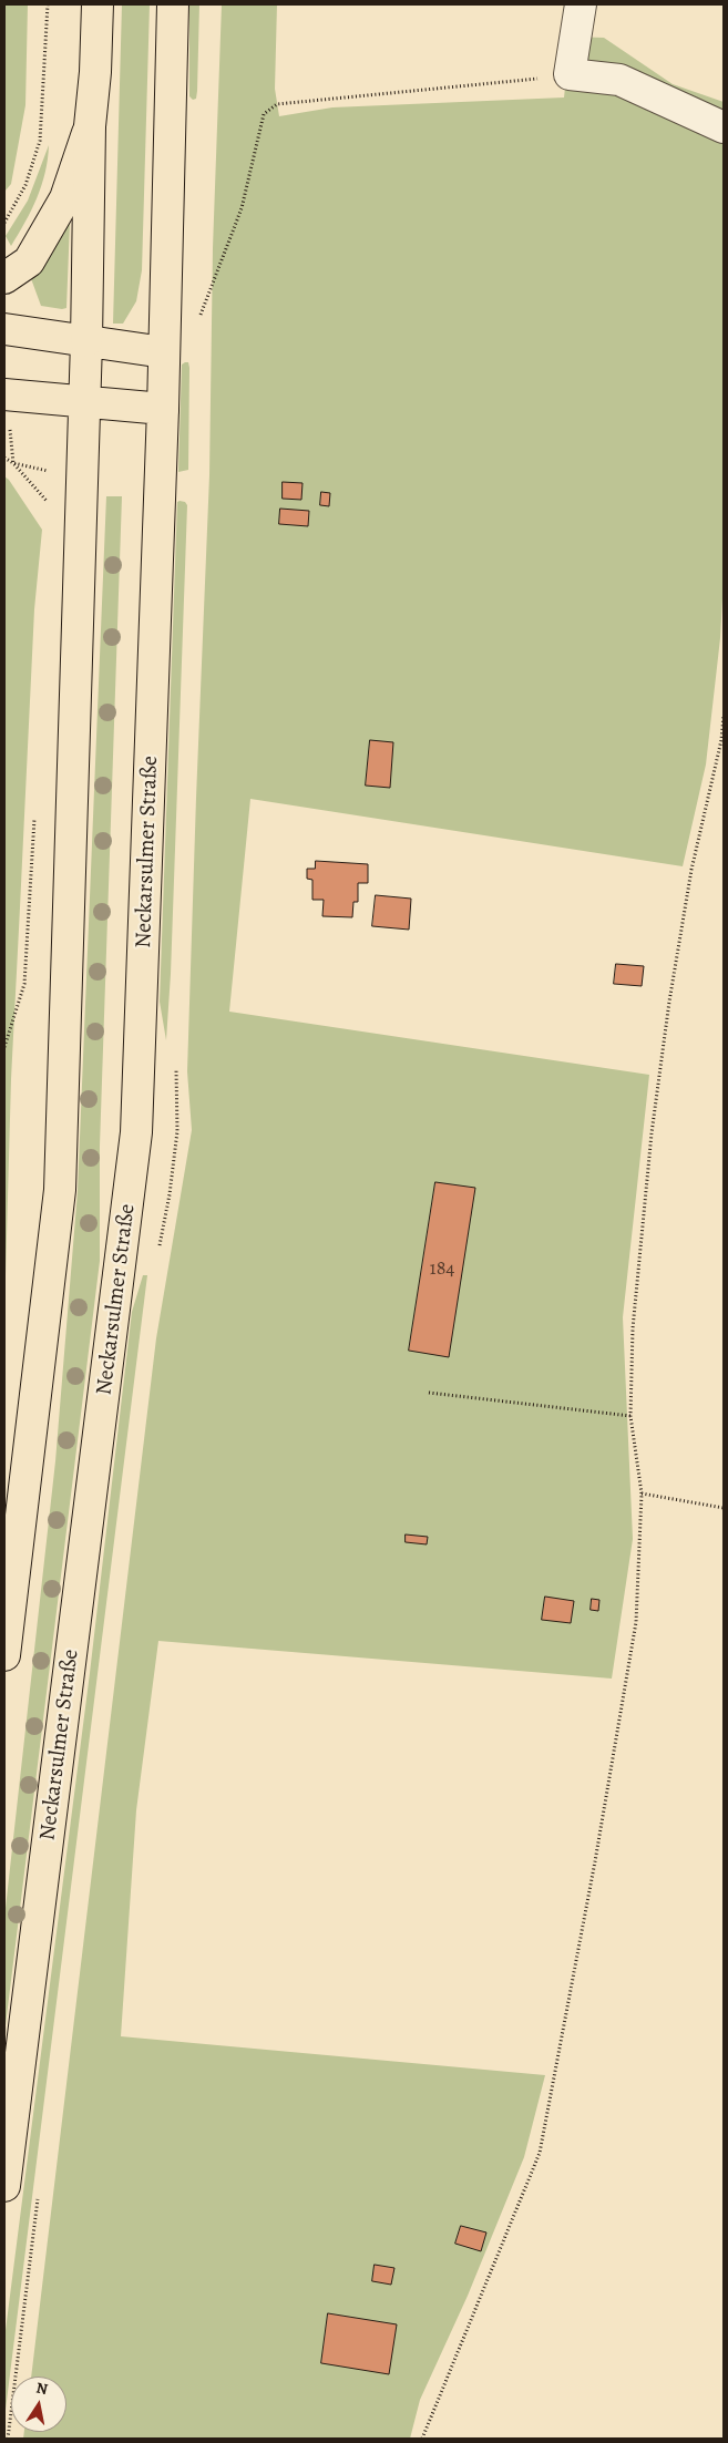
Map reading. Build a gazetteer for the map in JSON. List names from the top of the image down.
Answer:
{
  "streets": {
    "main road": ["Neckarsulmer Straße"]
  },
  "house_numbers": ["184"],
  "north": "top"
}
